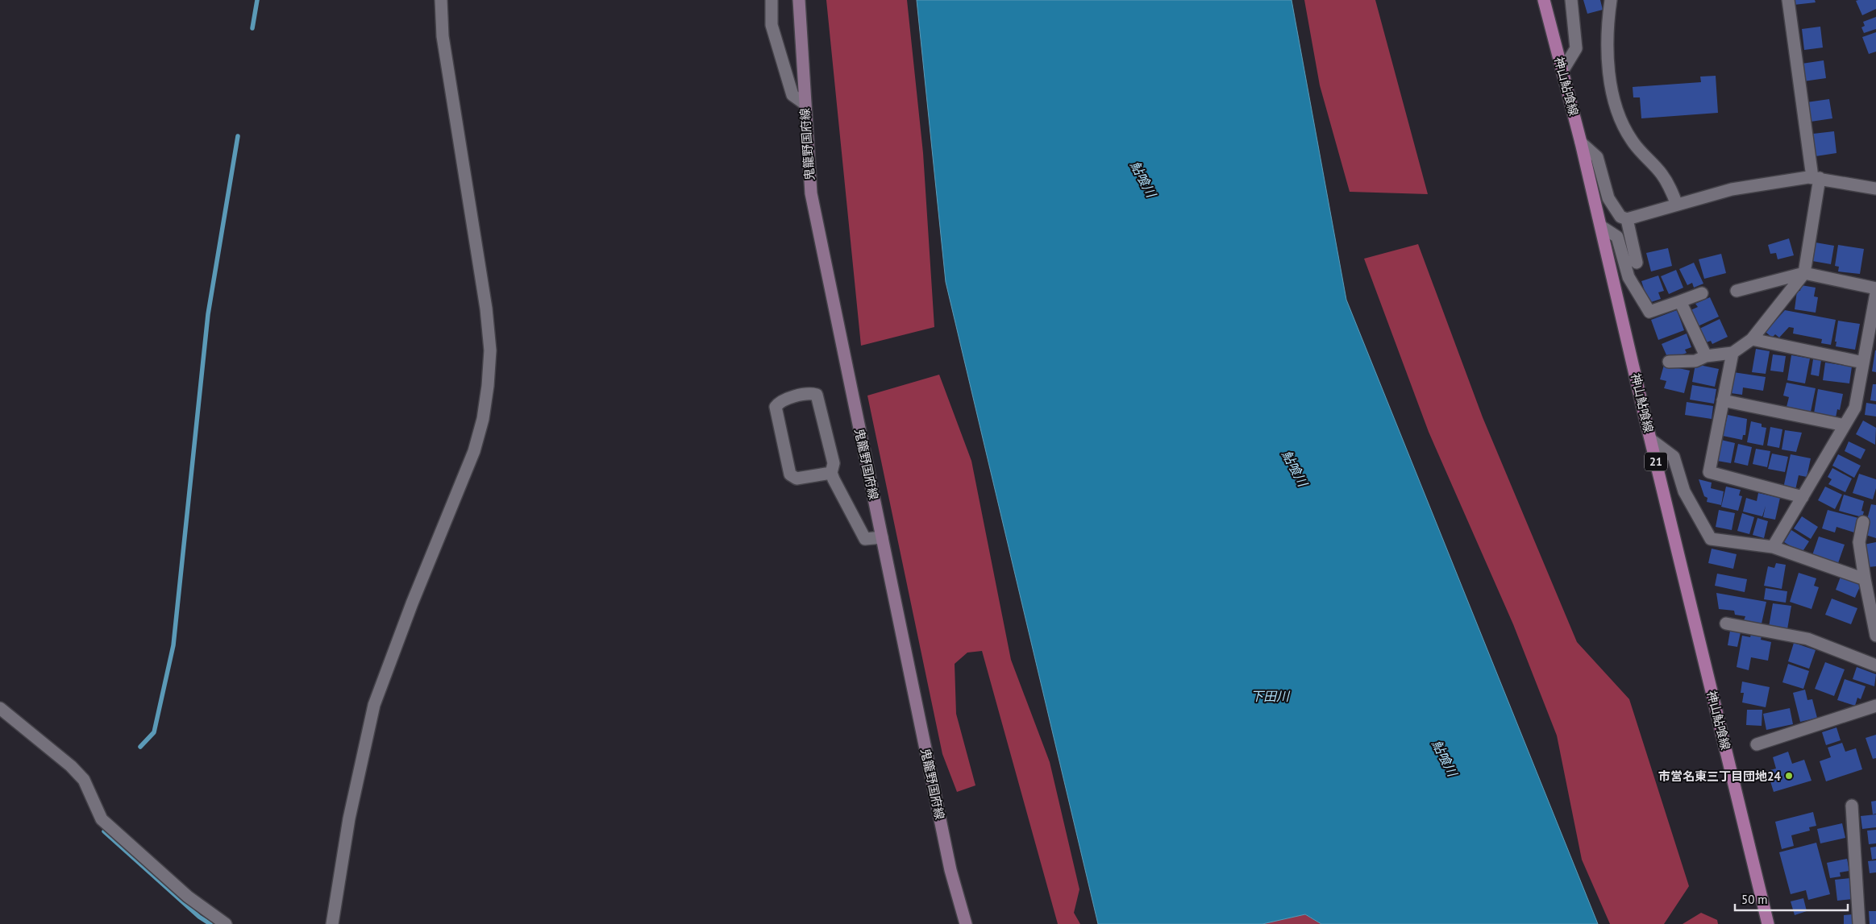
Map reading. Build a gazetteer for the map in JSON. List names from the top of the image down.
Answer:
{
  "streets": {
    "main road": ["神山鮎喰線", "鬼籠野国府線", "21"]
  },
  "water": ["鮎喰川", "下田川"],
  "places": ["市営名東三丁目団地24"],
  "scale_bar": "50 m"
}
